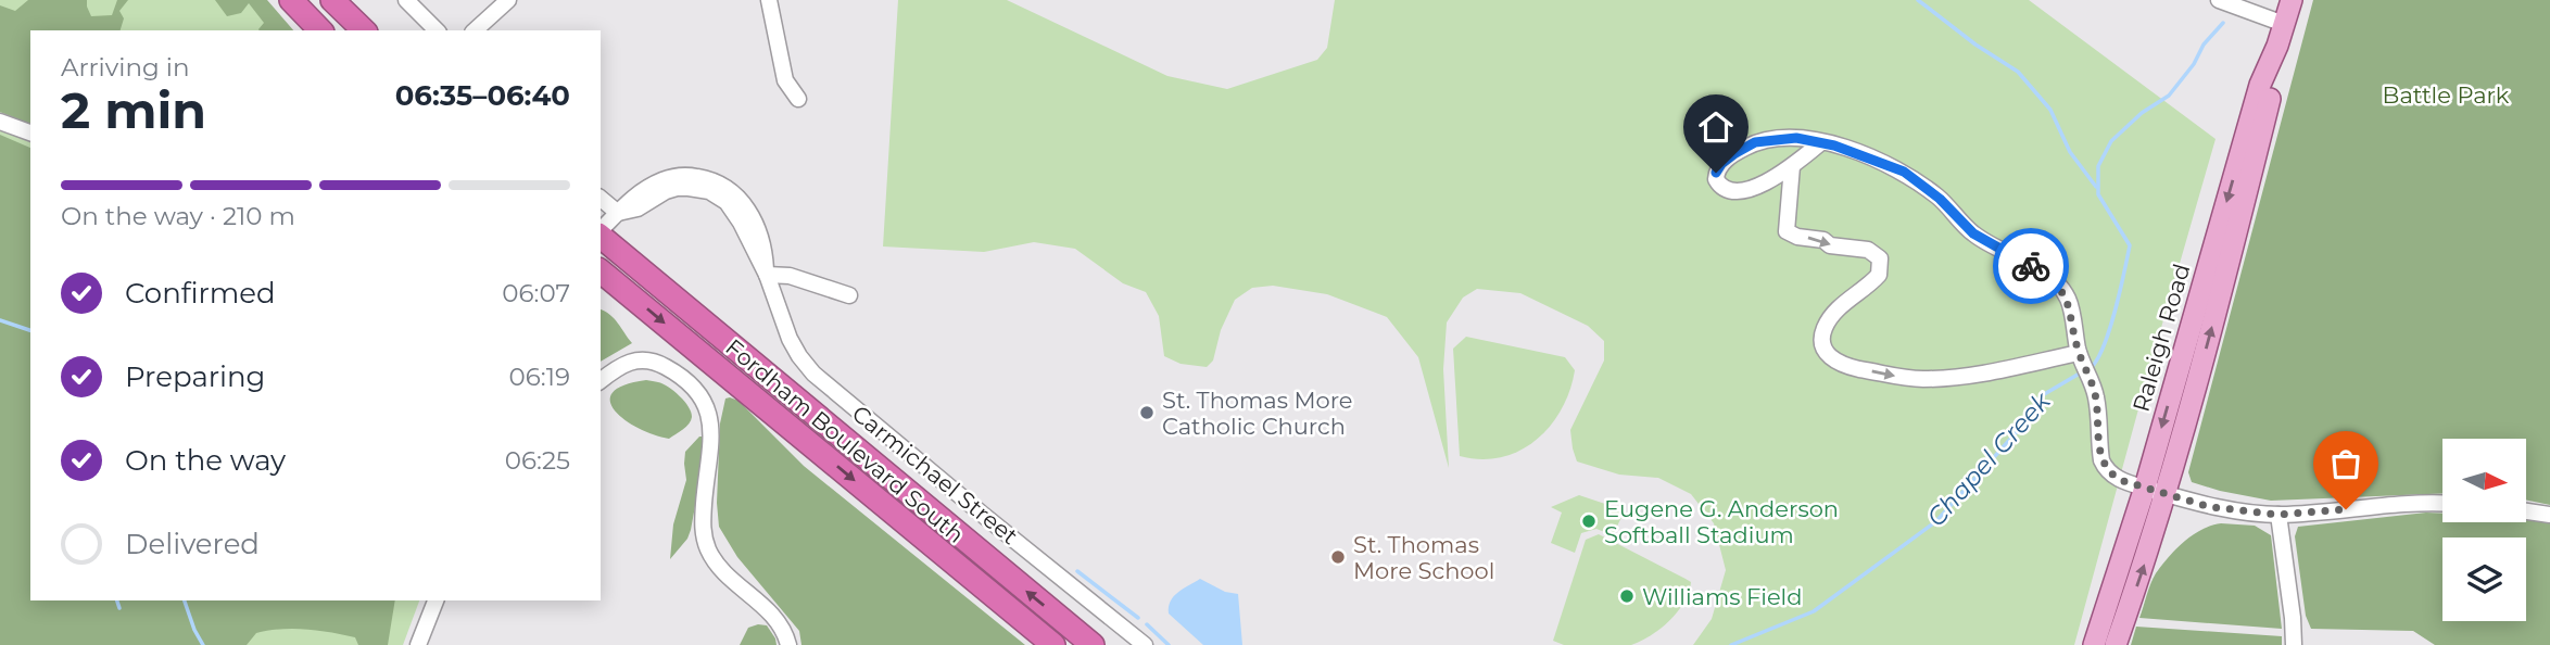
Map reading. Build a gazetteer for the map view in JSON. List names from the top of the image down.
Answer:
{
  "streets": {
    "highway": ["Fordham Boulevard South"],
    "main road": ["Raleigh Road"],
    "street": ["Carmichael Street"]
  },
  "water": ["Chapel Creek"],
  "parks": ["Battle Park"],
  "places": [
    "St. Thomas More Catholic Church",
    "Eugene G. Anderson Softball Stadium",
    "St. Thomas More School",
    "Williams Field"
  ],
  "north": "right",
  "page": {
    "heading": ["2 min", "Arriving in", "06:35–06:40"],
    "bar": "On the way · 210 m",
    "list": [
      ["Confirmed", "06:07"],
      ["Preparing", "06:19"],
      ["On the way", "06:25"],
      "Delivered"
    ]
  }
}
